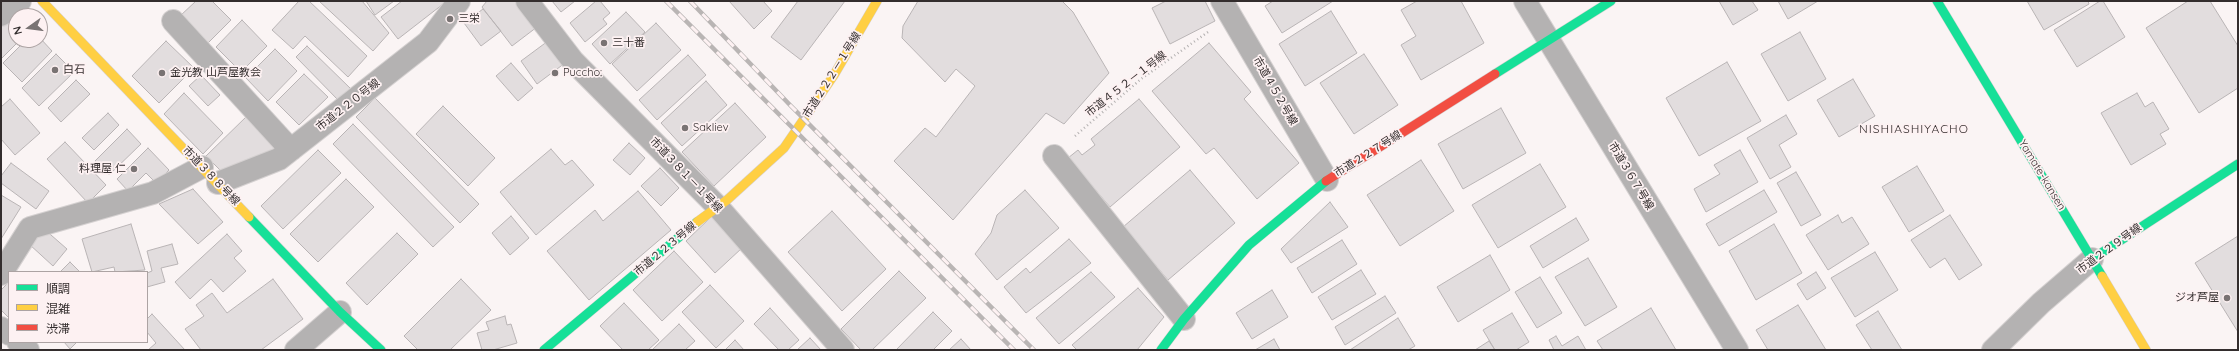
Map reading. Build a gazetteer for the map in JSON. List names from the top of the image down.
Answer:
{
  "streets": {
    "street": [
      "市道２２２－１号線",
      "市道４５２号線",
      "市道２２０号線",
      "市道２２７号線",
      "市道３８１－１号線",
      "Yamate-kansen",
      "市道３８８号線",
      "市道３６７号線",
      "市道２２３号線",
      "市道２２９号線"
    ],
    "path": ["市道４５２－１号線"]
  },
  "crossings": [
    ["市道２２２－１号線", "市道２２３号線"],
    ["市道４５２－１号線", "市道４５２号線"],
    ["市道４５２号線", "市道２２７号線"],
    ["市道２２０号線", "市道３８８号線"],
    ["市道２２７号線", "市道３６７号線"],
    ["市道３８１－１号線", "市道２２３号線"],
    ["Yamate-kansen", "市道２２９号線"]
  ],
  "districts": ["NISHIASHIYACHO"],
  "places": [
    "三栄",
    "三十番",
    "白石",
    "金光教 山芦屋教会",
    "Puccho:",
    "Sakliev",
    "料理屋 仁",
    "ジオ芦屋"
  ],
  "legend": ["順調", "混雑", "渋滞"],
  "north": "left"
}
